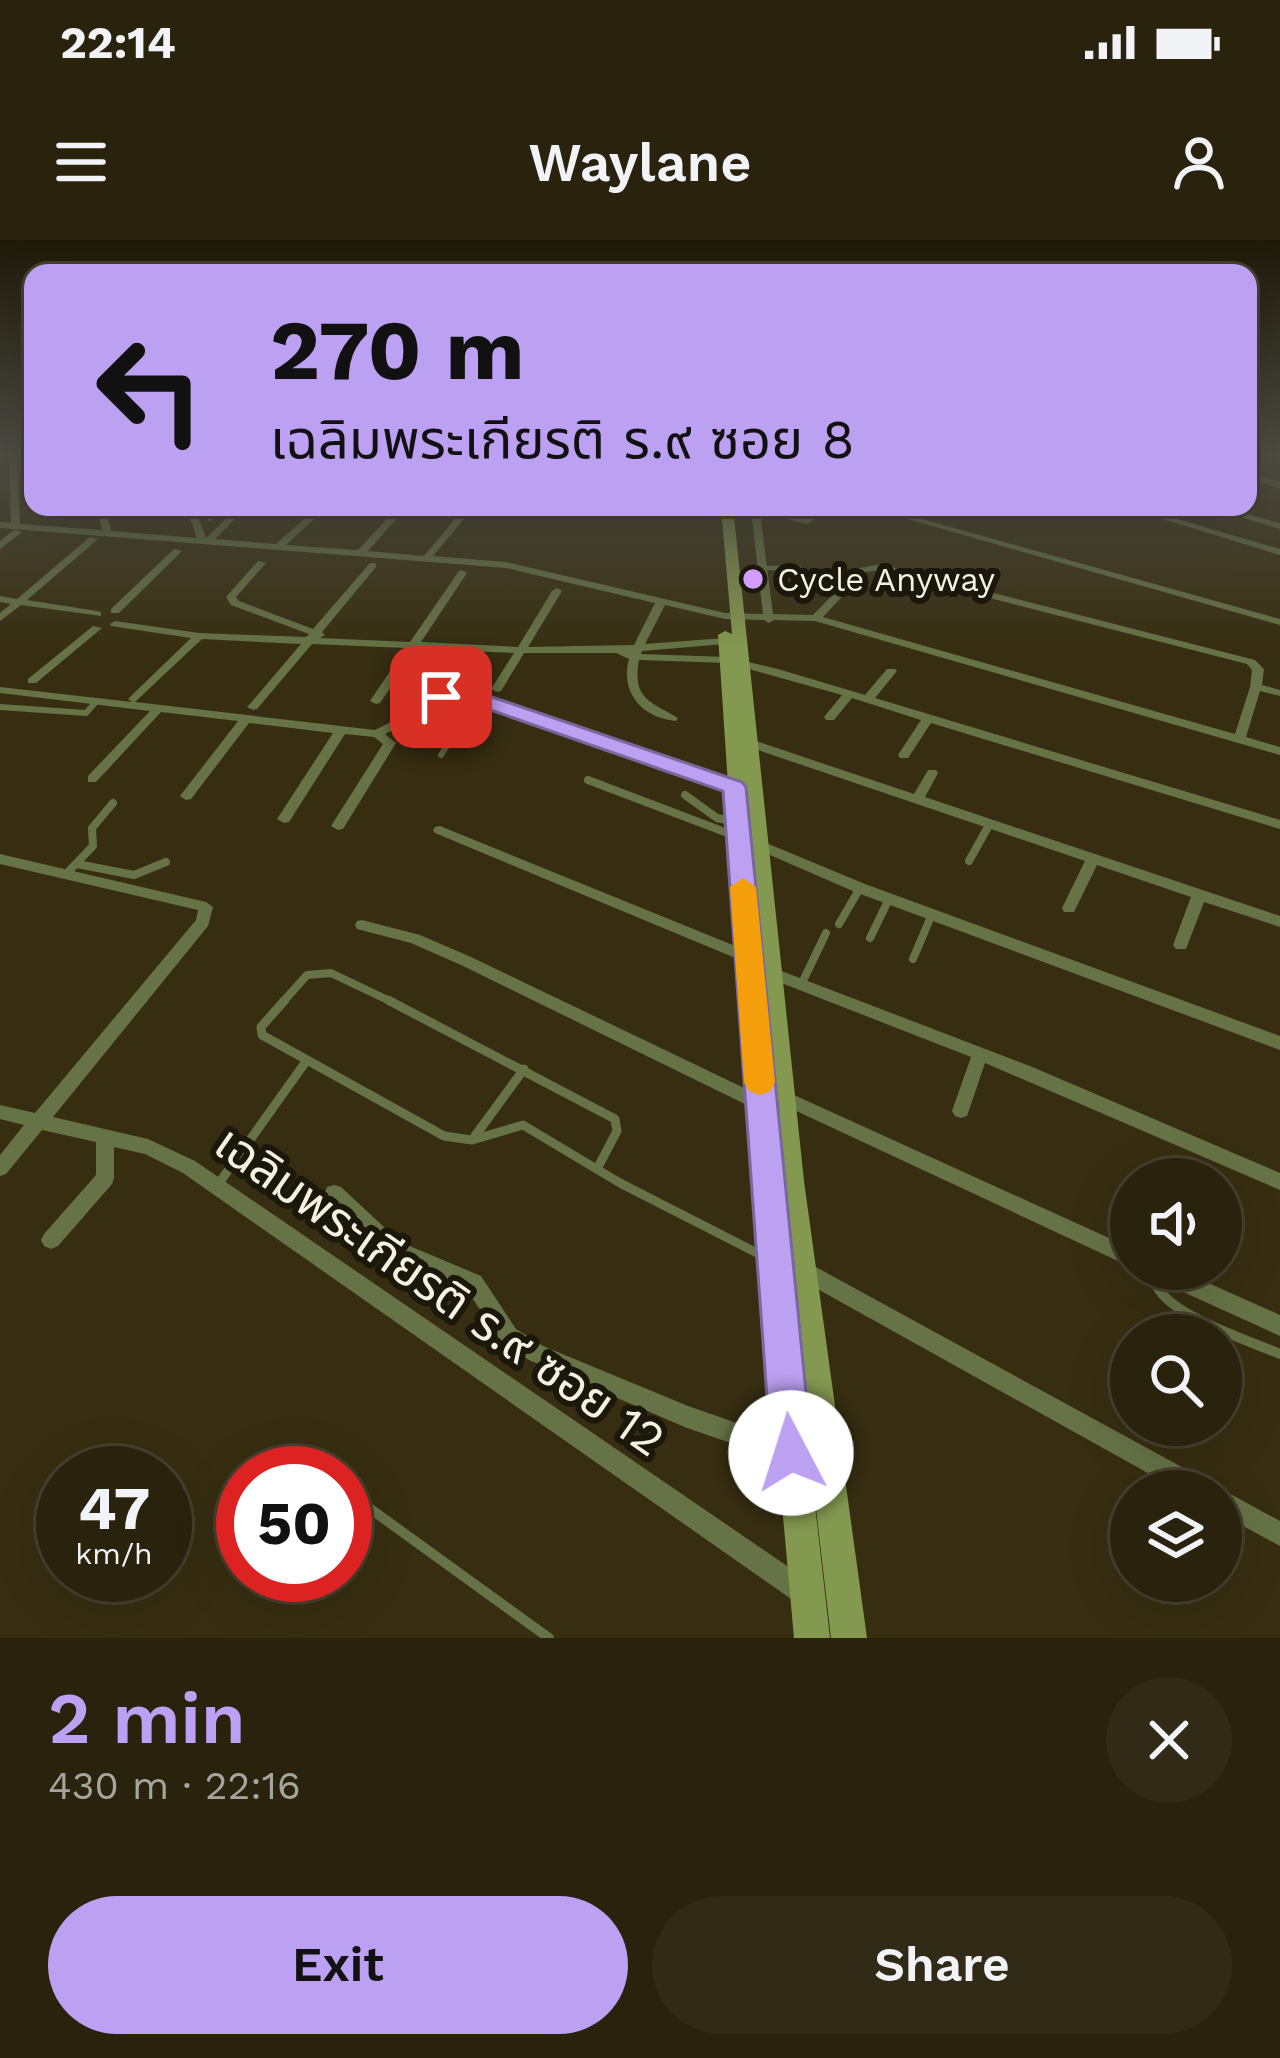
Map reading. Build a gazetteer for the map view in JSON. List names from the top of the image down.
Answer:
{
  "streets": {
    "street": ["เฉลิมพระเกียรติ ร.๙ ซอย 12"]
  },
  "places": ["Cycle Anyway"],
  "page": {
    "status": "22:14",
    "header": "Waylane",
    "turn": ["270 m", "เฉลิมพระเกียรติ ร.๙ ซอย 8"],
    "speed": "47 km/h",
    "limit": "50",
    "heading": ["2 min", "430 m · 22:16"],
    "buttons": ["Exit", "Share"]
  }
}
